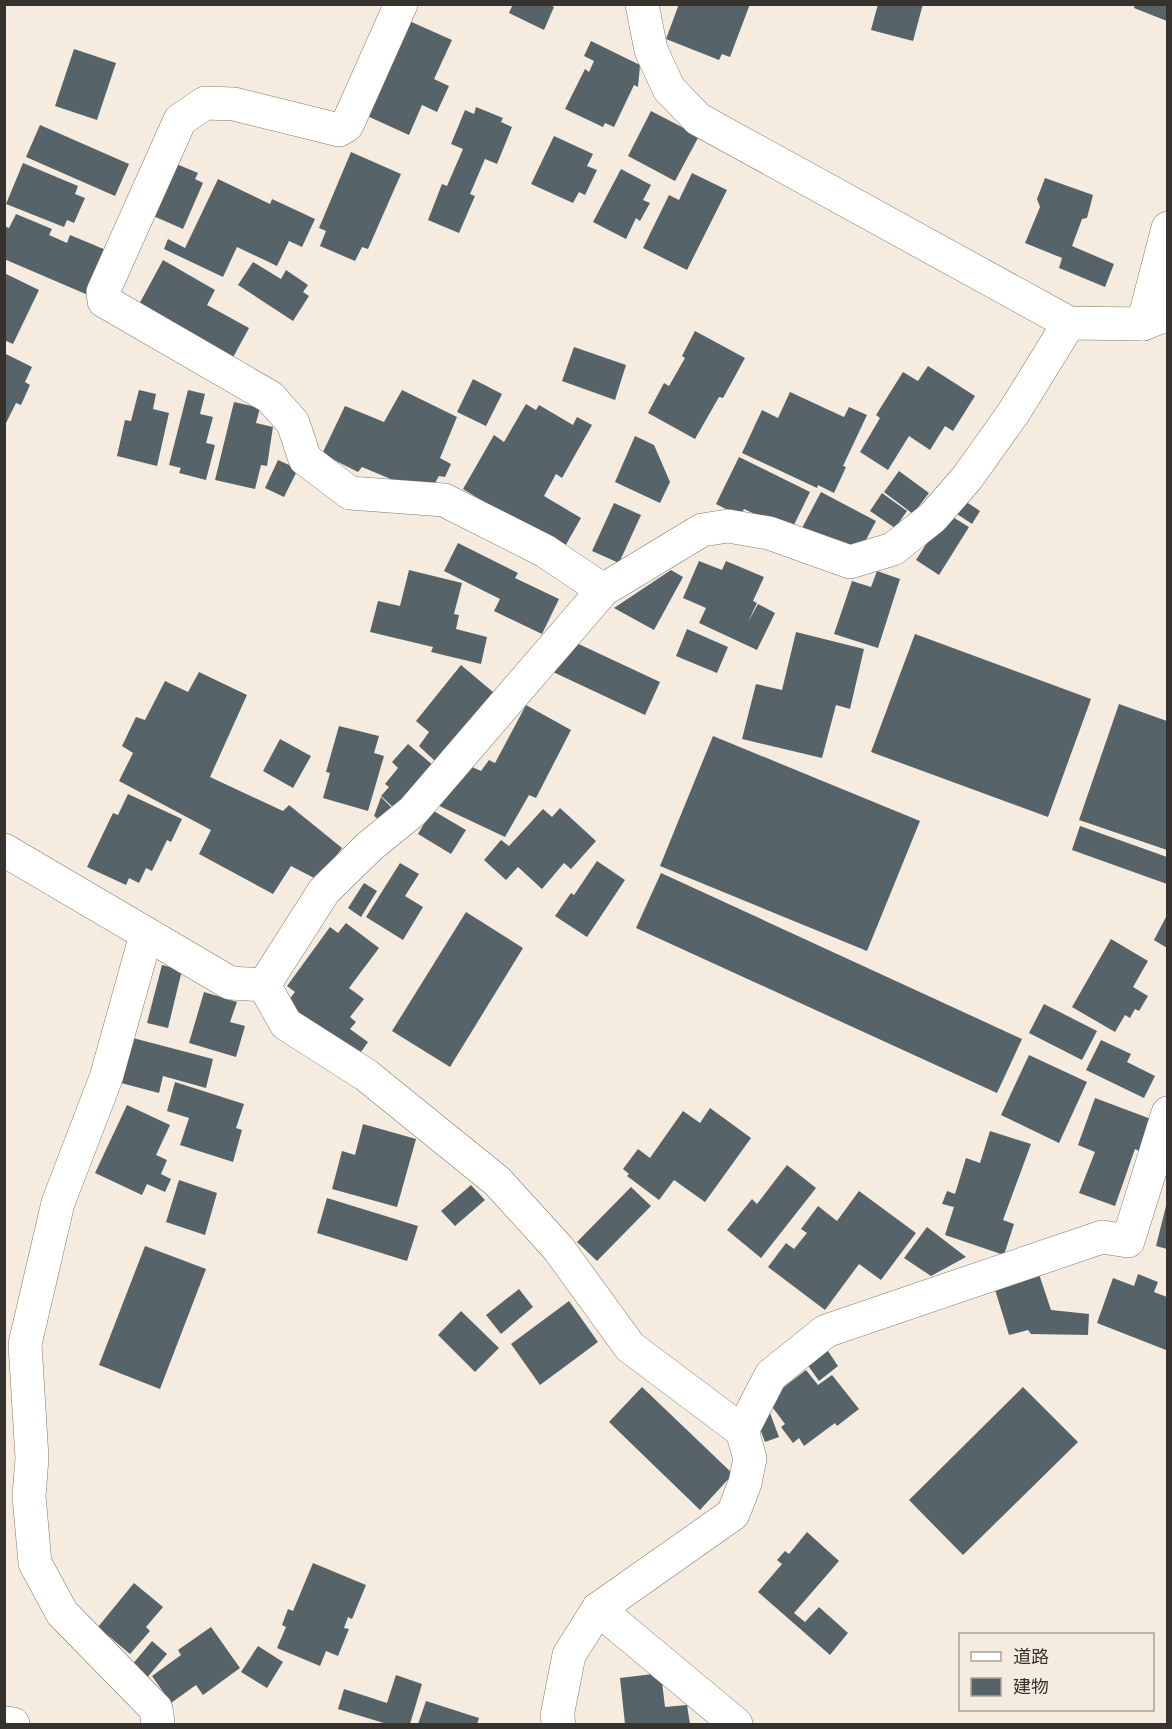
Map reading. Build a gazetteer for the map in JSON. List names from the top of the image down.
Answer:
{
  "legend": ["道路", "建物"]
}
